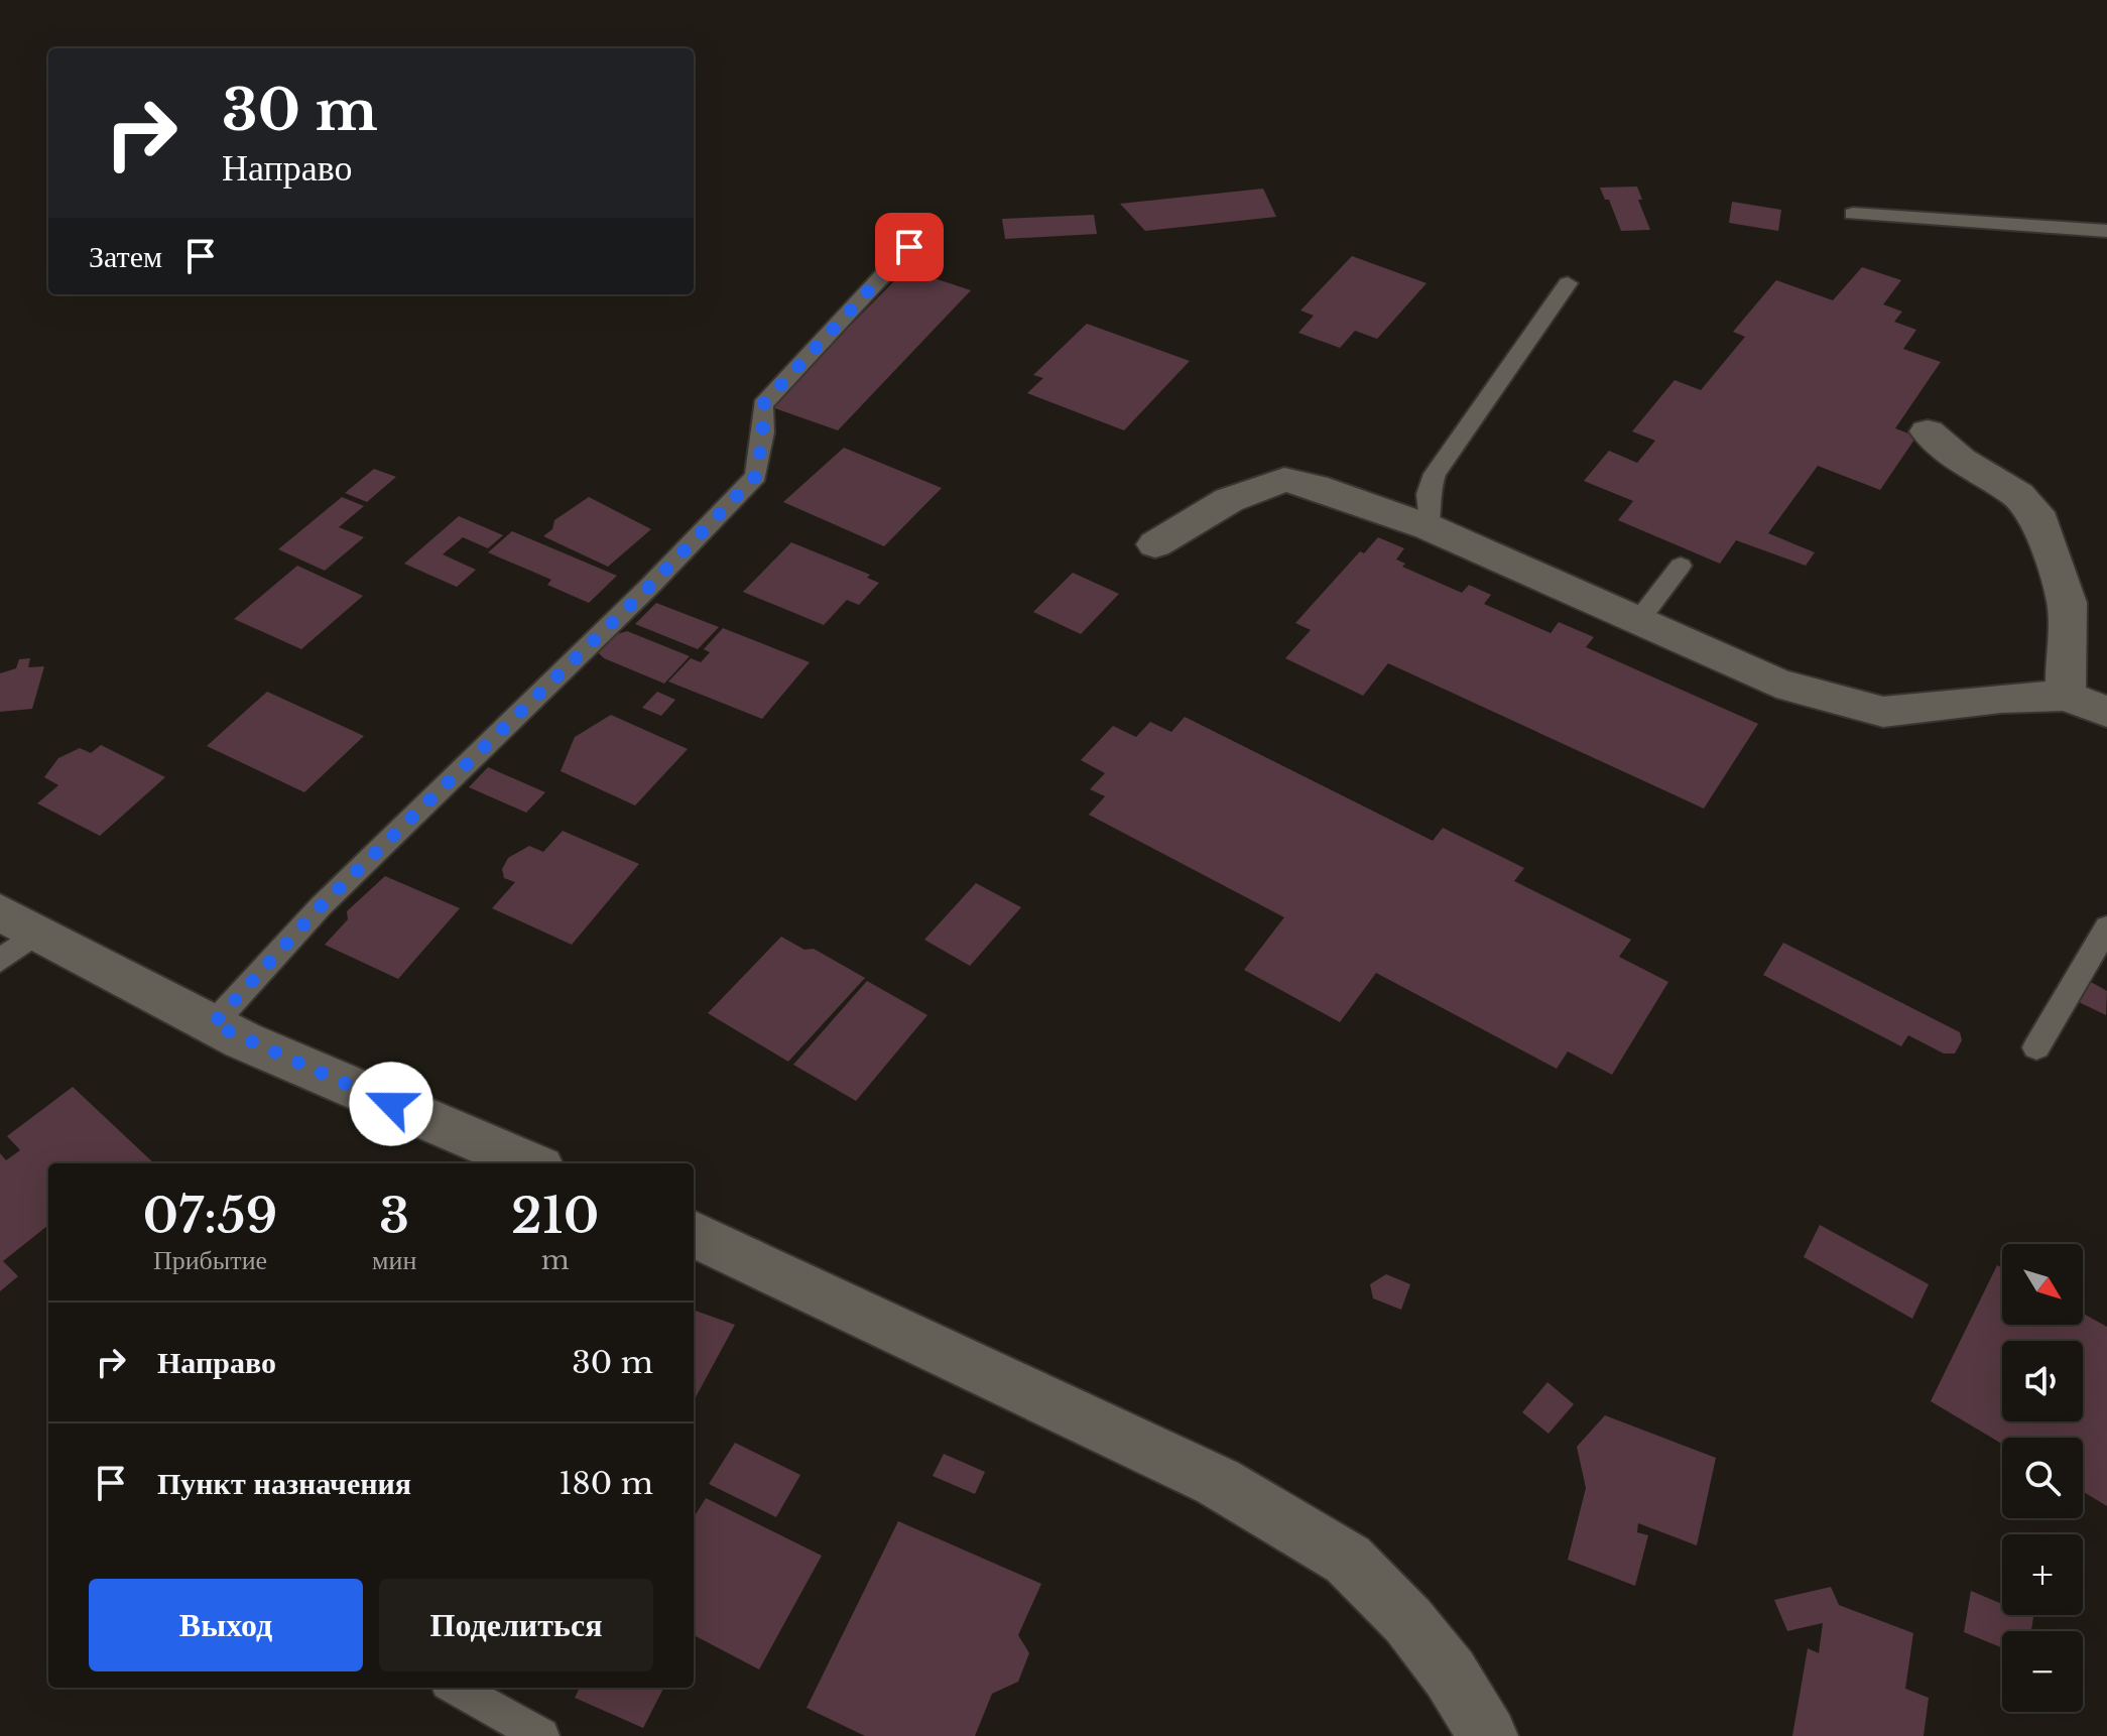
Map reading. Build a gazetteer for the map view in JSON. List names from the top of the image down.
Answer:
{
  "north": "bottom right",
  "page": {
    "turn": ["30 m", "Направо"],
    "then": "Затем",
    "eta": [
      "07:59",
      "Прибытие",
      "3",
      "мин",
      "210",
      "m"
    ],
    "map_buttons": ["+", "−"],
    "list": [
      {
        "name": "Направо",
        "value": "30 m"
      },
      {
        "name": "Пункт назначения",
        "value": "180 m"
      }
    ],
    "buttons": ["Выход", "Поделиться"]
  }
}
